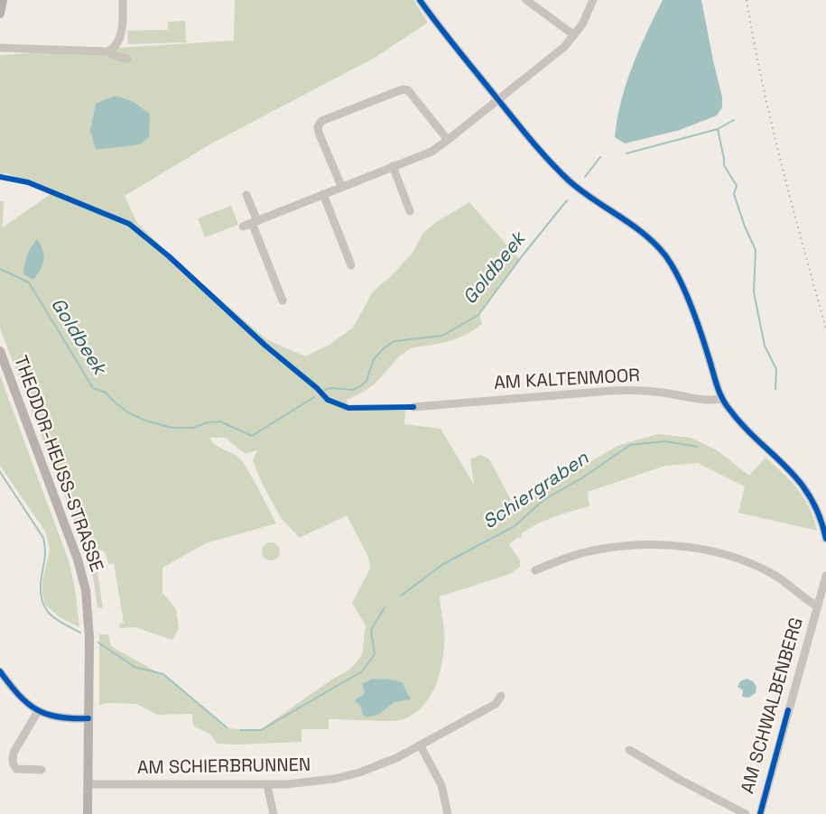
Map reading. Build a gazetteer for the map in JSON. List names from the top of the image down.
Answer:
{
  "streets": {
    "main road": ["THEODOR-HEUSS-STRASSE"],
    "street": ["AM KALTENMOOR", "AM SCHWALBENBERG", "AM SCHIERBRUNNEN"]
  },
  "crossings": [
    ["THEODOR-HEUSS-STRASSE", "AM SCHIERBRUNNEN"]
  ],
  "water": ["Goldbeek", "Schiergraben"]
}
